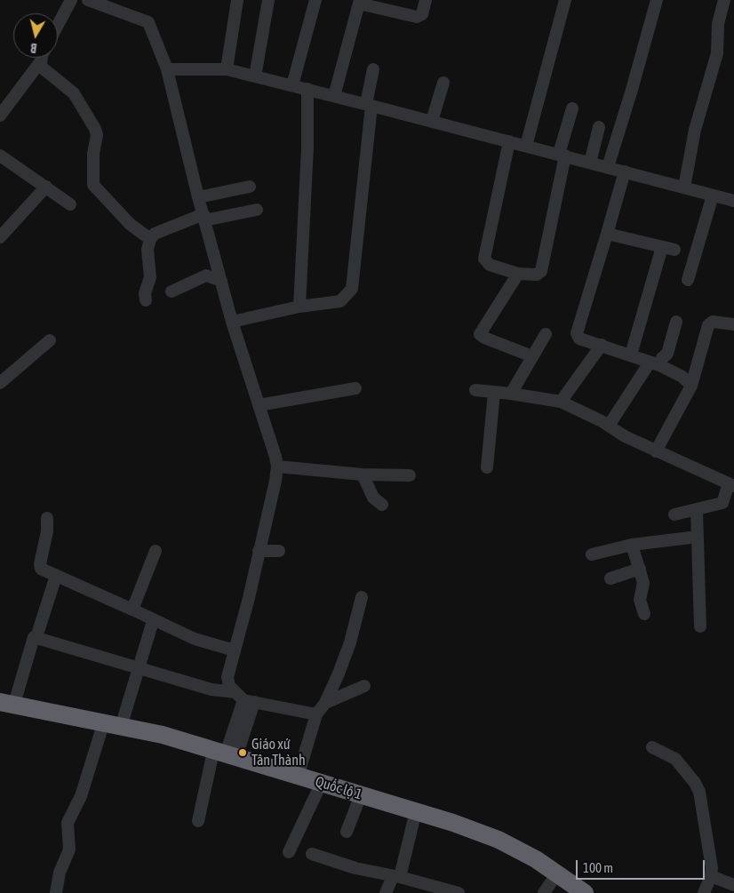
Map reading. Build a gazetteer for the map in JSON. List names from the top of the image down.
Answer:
{
  "streets": {
    "highway": ["Quốc lộ 1"]
  },
  "places": ["Giáo xứ Tân Thành"],
  "scale_bar": "100 m",
  "north": "bottom"
}
